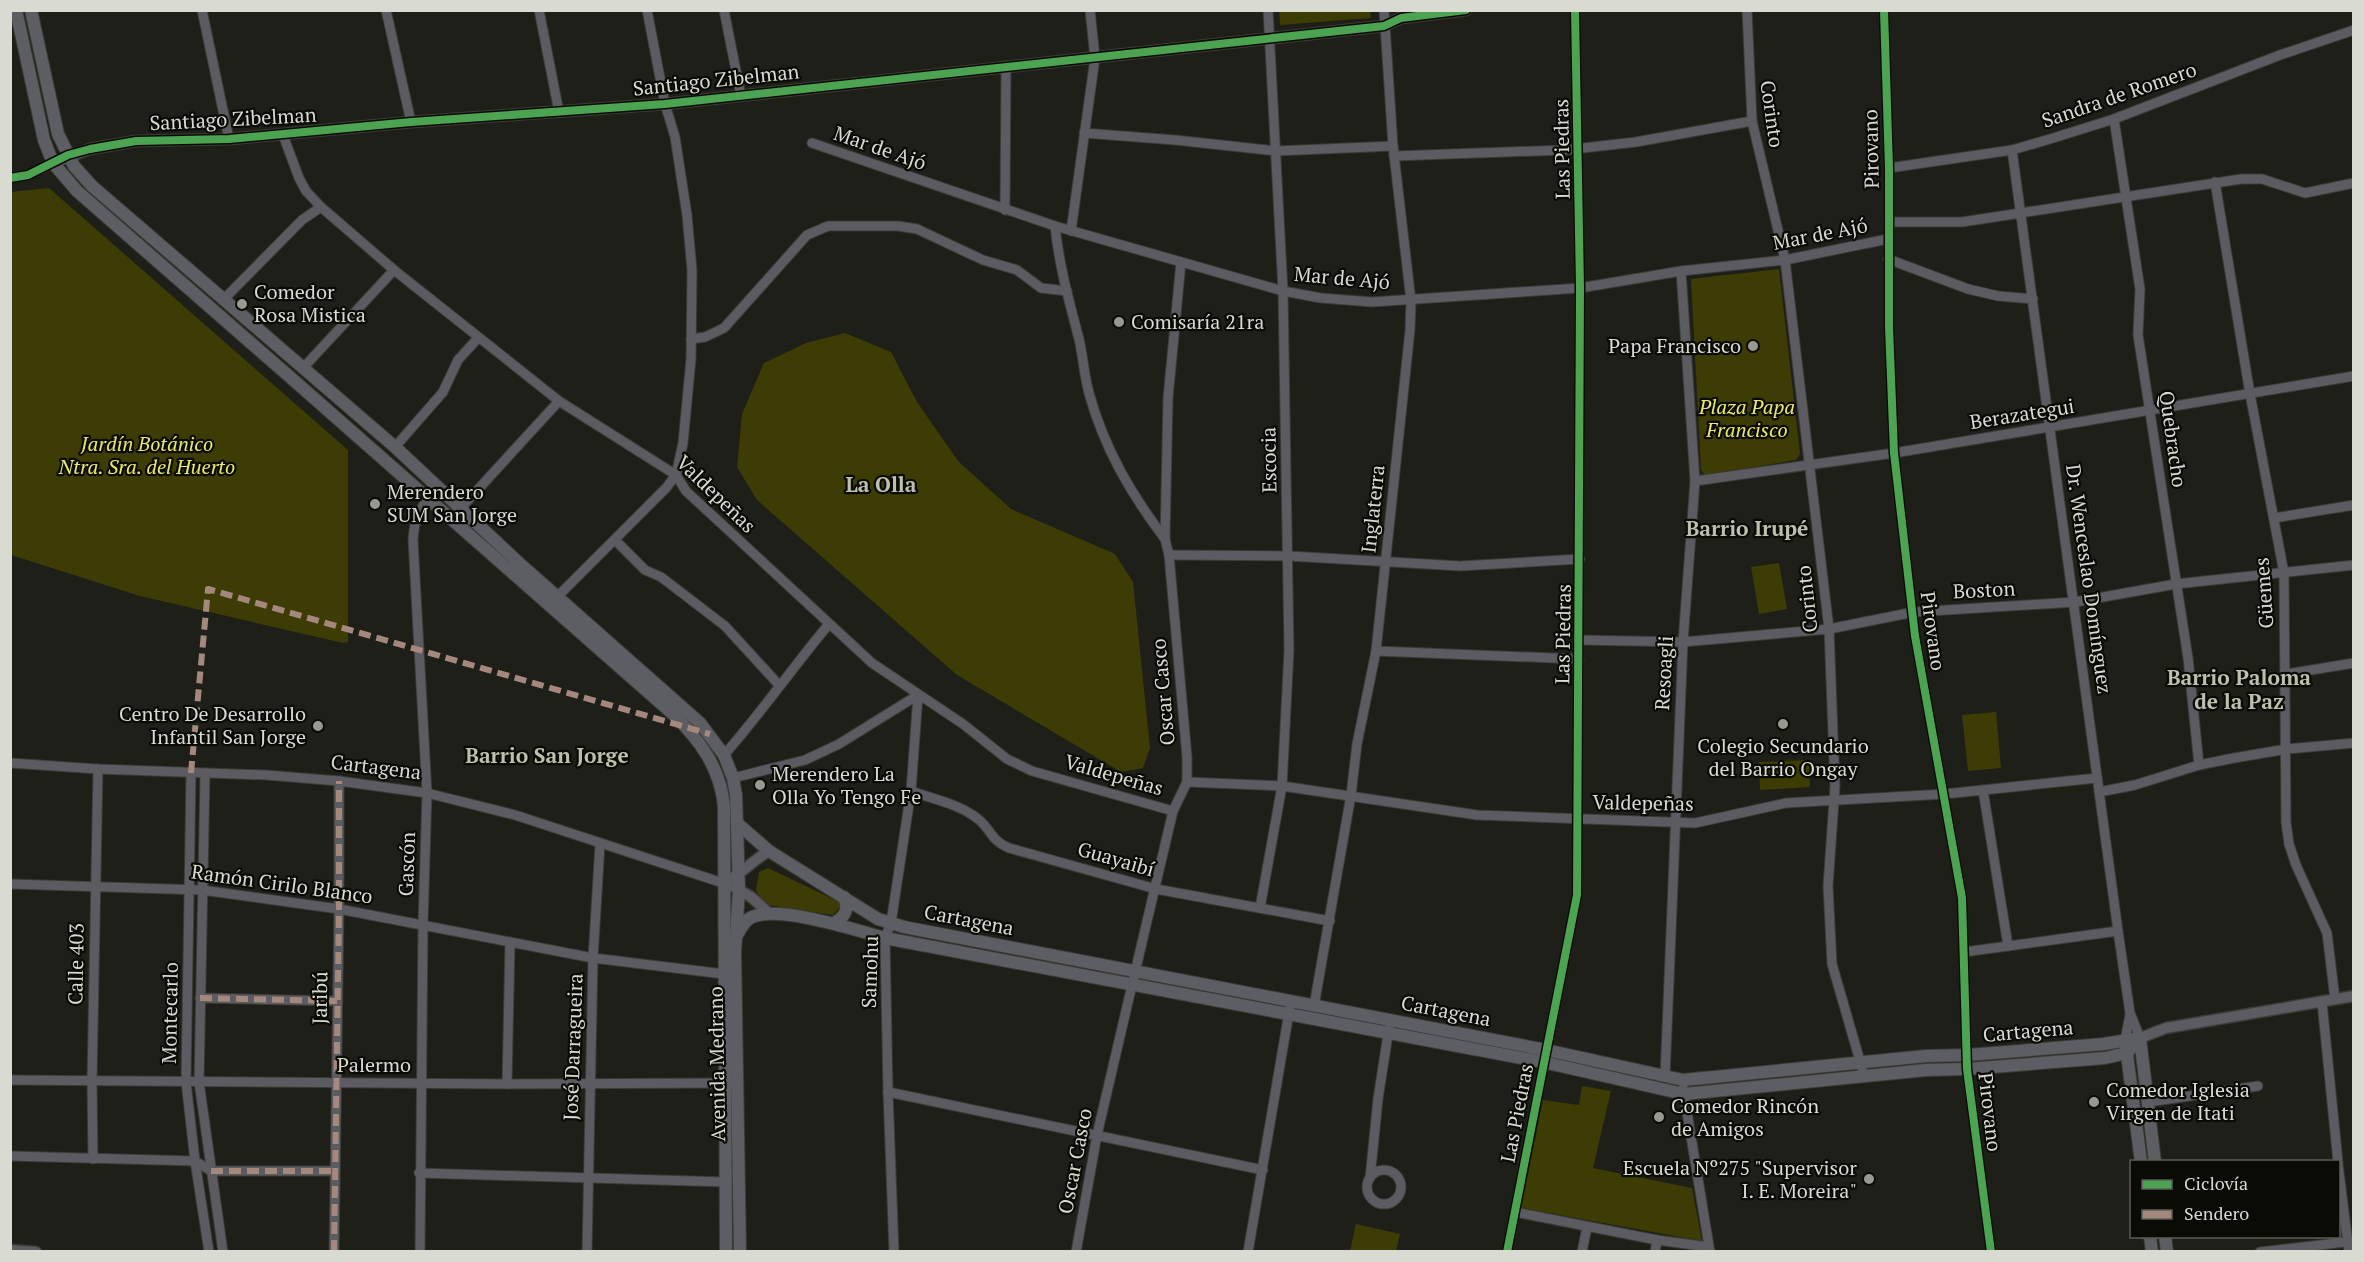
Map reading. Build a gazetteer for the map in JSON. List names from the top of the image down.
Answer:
{
  "streets": {
    "main road": ["Cartagena", "Avenida Medrano"],
    "street": [
      "Santiago Zibelman",
      "Sandra de Romero",
      "Corinto",
      "Mar de Ajó",
      "Las Piedras",
      "Pirovano",
      "Berazategui",
      "Quebracho",
      "Escocia",
      "Valdepeñas",
      "Inglaterra",
      "Dr. Wenceslao Domínguez",
      "Boston",
      "Güemes",
      "Resoagli",
      "Oscar Casco",
      "Guayaibí",
      "Gascón",
      "Ramón Cirilo Blanco",
      "Calle 403",
      "Samohu",
      "Jaribú",
      "Montecarlo",
      "José Darragueira",
      "Palermo"
    ]
  },
  "crossings": [
    ["Santiago Zibelman", "Escocia"],
    ["Santiago Zibelman", "Valdepeñas"],
    ["Santiago Zibelman", "Inglaterra"],
    ["Santiago Zibelman", "Avenida Medrano"],
    ["Sandra de Romero", "Pirovano"],
    ["Sandra de Romero", "Quebracho"],
    ["Sandra de Romero", "Dr. Wenceslao Domínguez"],
    ["Corinto", "Mar de Ajó"],
    ["Corinto", "Berazategui"],
    ["Corinto", "Valdepeñas"],
    ["Corinto", "Boston"],
    ["Corinto", "Cartagena"],
    ["Mar de Ajó", "Las Piedras"],
    ["Mar de Ajó", "Pirovano"],
    ["Mar de Ajó", "Quebracho"],
    ["Mar de Ajó", "Escocia"],
    ["Mar de Ajó", "Inglaterra"],
    ["Mar de Ajó", "Dr. Wenceslao Domínguez"],
    ["Mar de Ajó", "Güemes"],
    ["Mar de Ajó", "Resoagli"],
    ["Mar de Ajó", "Oscar Casco"],
    ["Las Piedras", "Valdepeñas"],
    ["Las Piedras", "Boston"],
    ["Las Piedras", "Cartagena"],
    ["Pirovano", "Berazategui"],
    ["Pirovano", "Valdepeñas"],
    ["Pirovano", "Boston"],
    ["Pirovano", "Cartagena"],
    ["Berazategui", "Quebracho"],
    ["Berazategui", "Dr. Wenceslao Domínguez"],
    ["Berazategui", "Güemes"],
    ["Berazategui", "Resoagli"],
    ["Quebracho", "Boston"],
    ["Escocia", "Valdepeñas"],
    ["Escocia", "Guayaibí"],
    ["Valdepeñas", "Inglaterra"],
    ["Valdepeñas", "Dr. Wenceslao Domínguez"],
    ["Valdepeñas", "Resoagli"],
    ["Valdepeñas", "Oscar Casco"],
    ["Valdepeñas", "Samohu"],
    ["Inglaterra", "Cartagena"],
    ["Inglaterra", "Guayaibí"],
    ["Dr. Wenceslao Domínguez", "Boston"],
    ["Dr. Wenceslao Domínguez", "Cartagena"],
    ["Boston", "Güemes"],
    ["Boston", "Resoagli"],
    ["Güemes", "Cartagena"],
    ["Resoagli", "Cartagena"],
    ["Oscar Casco", "Cartagena"],
    ["Oscar Casco", "Guayaibí"],
    ["Cartagena", "Gascón"],
    ["Cartagena", "Calle 403"],
    ["Cartagena", "Samohu"],
    ["Cartagena", "Jaribú"],
    ["Cartagena", "Montecarlo"],
    ["Cartagena", "José Darragueira"],
    ["Cartagena", "Avenida Medrano"],
    ["Guayaibí", "Samohu"],
    ["Gascón", "Ramón Cirilo Blanco"],
    ["Gascón", "Avenida Medrano"],
    ["Gascón", "Palermo"],
    ["Ramón Cirilo Blanco", "Calle 403"],
    ["Ramón Cirilo Blanco", "Jaribú"],
    ["Ramón Cirilo Blanco", "Montecarlo"],
    ["Ramón Cirilo Blanco", "José Darragueira"],
    ["Ramón Cirilo Blanco", "Avenida Medrano"],
    ["Calle 403", "Palermo"],
    ["Jaribú", "Palermo"],
    ["Montecarlo", "Palermo"],
    ["José Darragueira", "Palermo"],
    ["Avenida Medrano", "Palermo"]
  ],
  "districts": [
    "La Olla",
    "Barrio Irupé",
    "Barrio Paloma de la Paz",
    "Barrio San Jorge"
  ],
  "parks": ["Plaza Papa Francisco", "Jardín Botánico Ntra. Sra. del Huerto"],
  "places": [
    "Comedor Rosa Mistica",
    "Comisaría 21ra",
    "Papa Francisco",
    "Merendero SUM San Jorge",
    "Colegio Secundario del Barrio Ongay",
    "Centro De Desarrollo Infantil San Jorge",
    "Merendero La Olla Yo Tengo Fe",
    "Comedor Iglesia Virgen de Itati",
    "Comedor Rincón de Amigos",
    "Escuela Nº275 \"Supervisor I. E. Moreira\""
  ],
  "legend": ["Ciclovía", "Sendero"]
}
